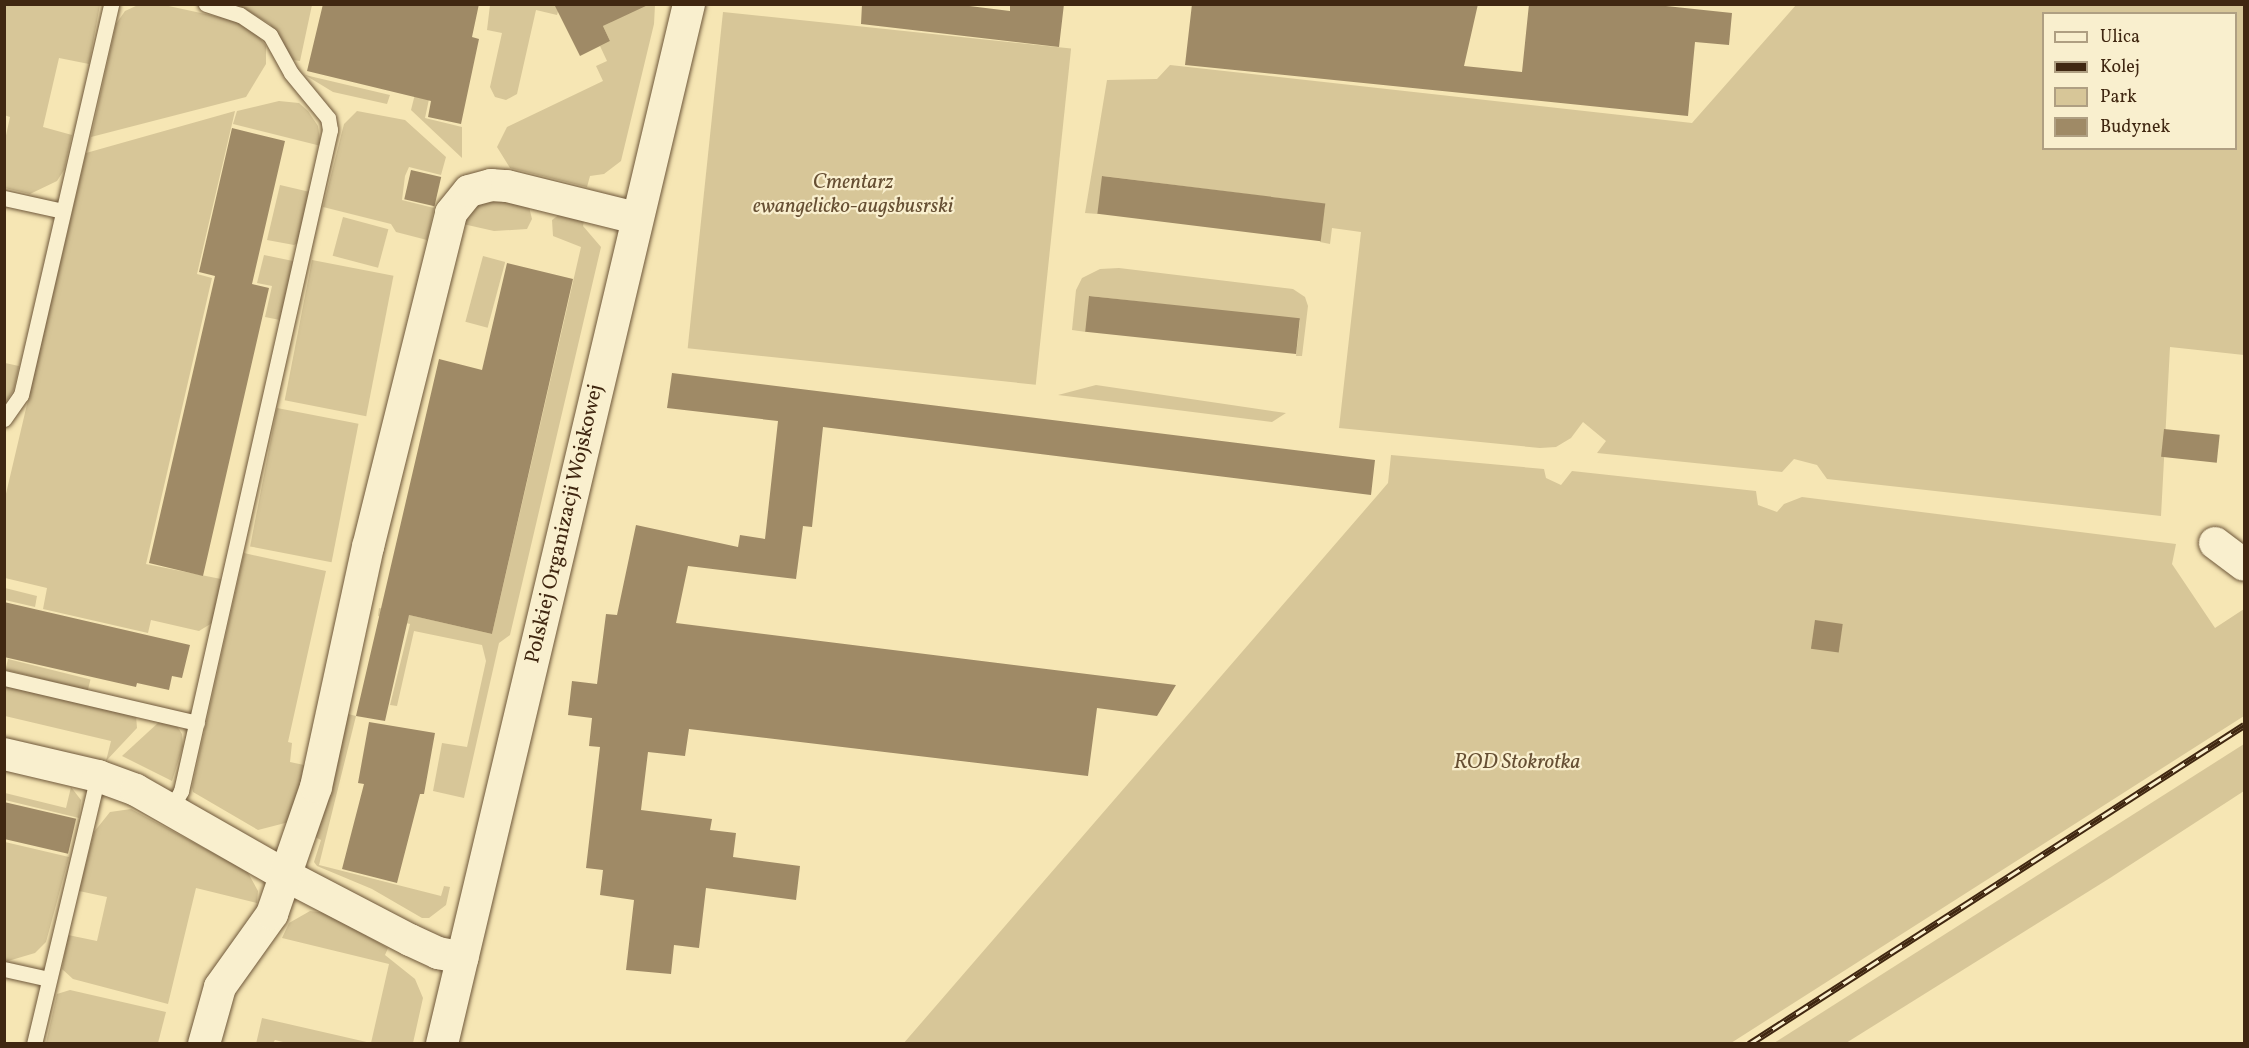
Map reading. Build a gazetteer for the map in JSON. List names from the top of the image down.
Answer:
{
  "streets": {
    "street": ["Polskiej Organizacji Wojskowej"]
  },
  "parks": ["Cmentarz ewangelicko-augsbusrski", "ROD Stokrotka"],
  "legend": [
    "Ulica",
    "Kolej",
    "Park",
    "Budynek"
  ]
}
